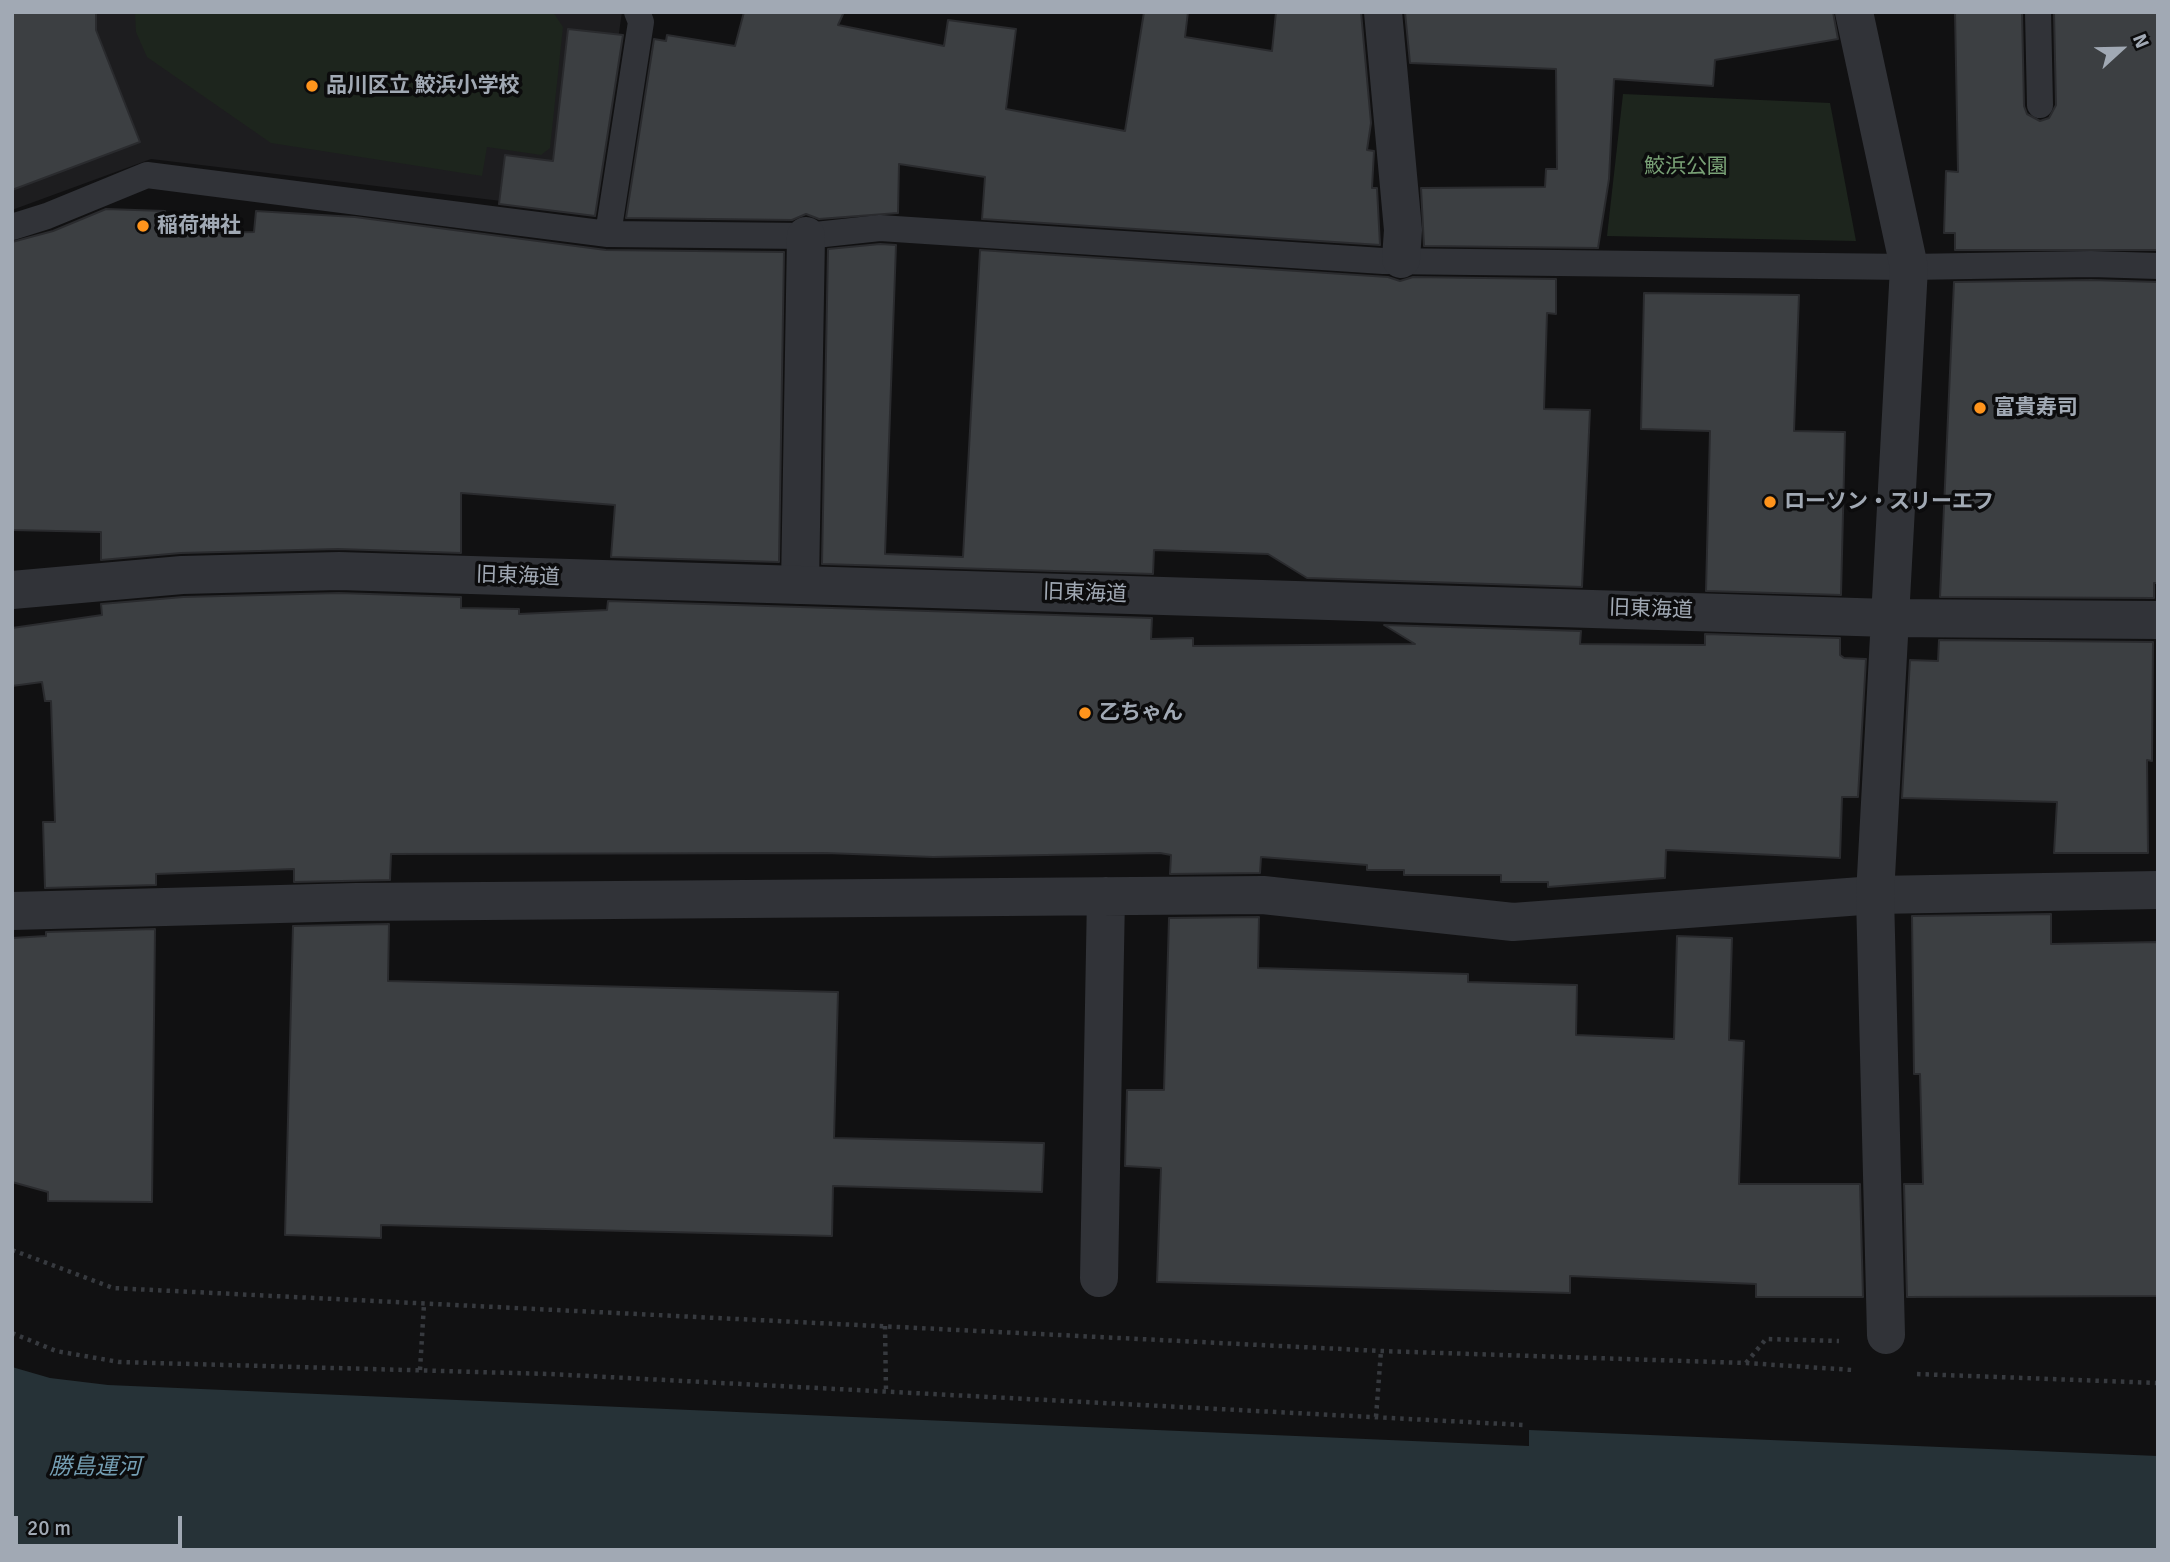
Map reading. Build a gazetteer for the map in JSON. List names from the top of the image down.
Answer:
{
  "streets": {
    "street": ["旧東海道"]
  },
  "water": ["勝島運河"],
  "parks": ["鮫浜公園"],
  "places": [
    "品川区立 鮫浜小学校",
    "稲荷神社",
    "富貴寿司",
    "ローソン・スリーエフ",
    "乙ちゃん"
  ],
  "scale_bar": "20 m",
  "north": "right"
}
